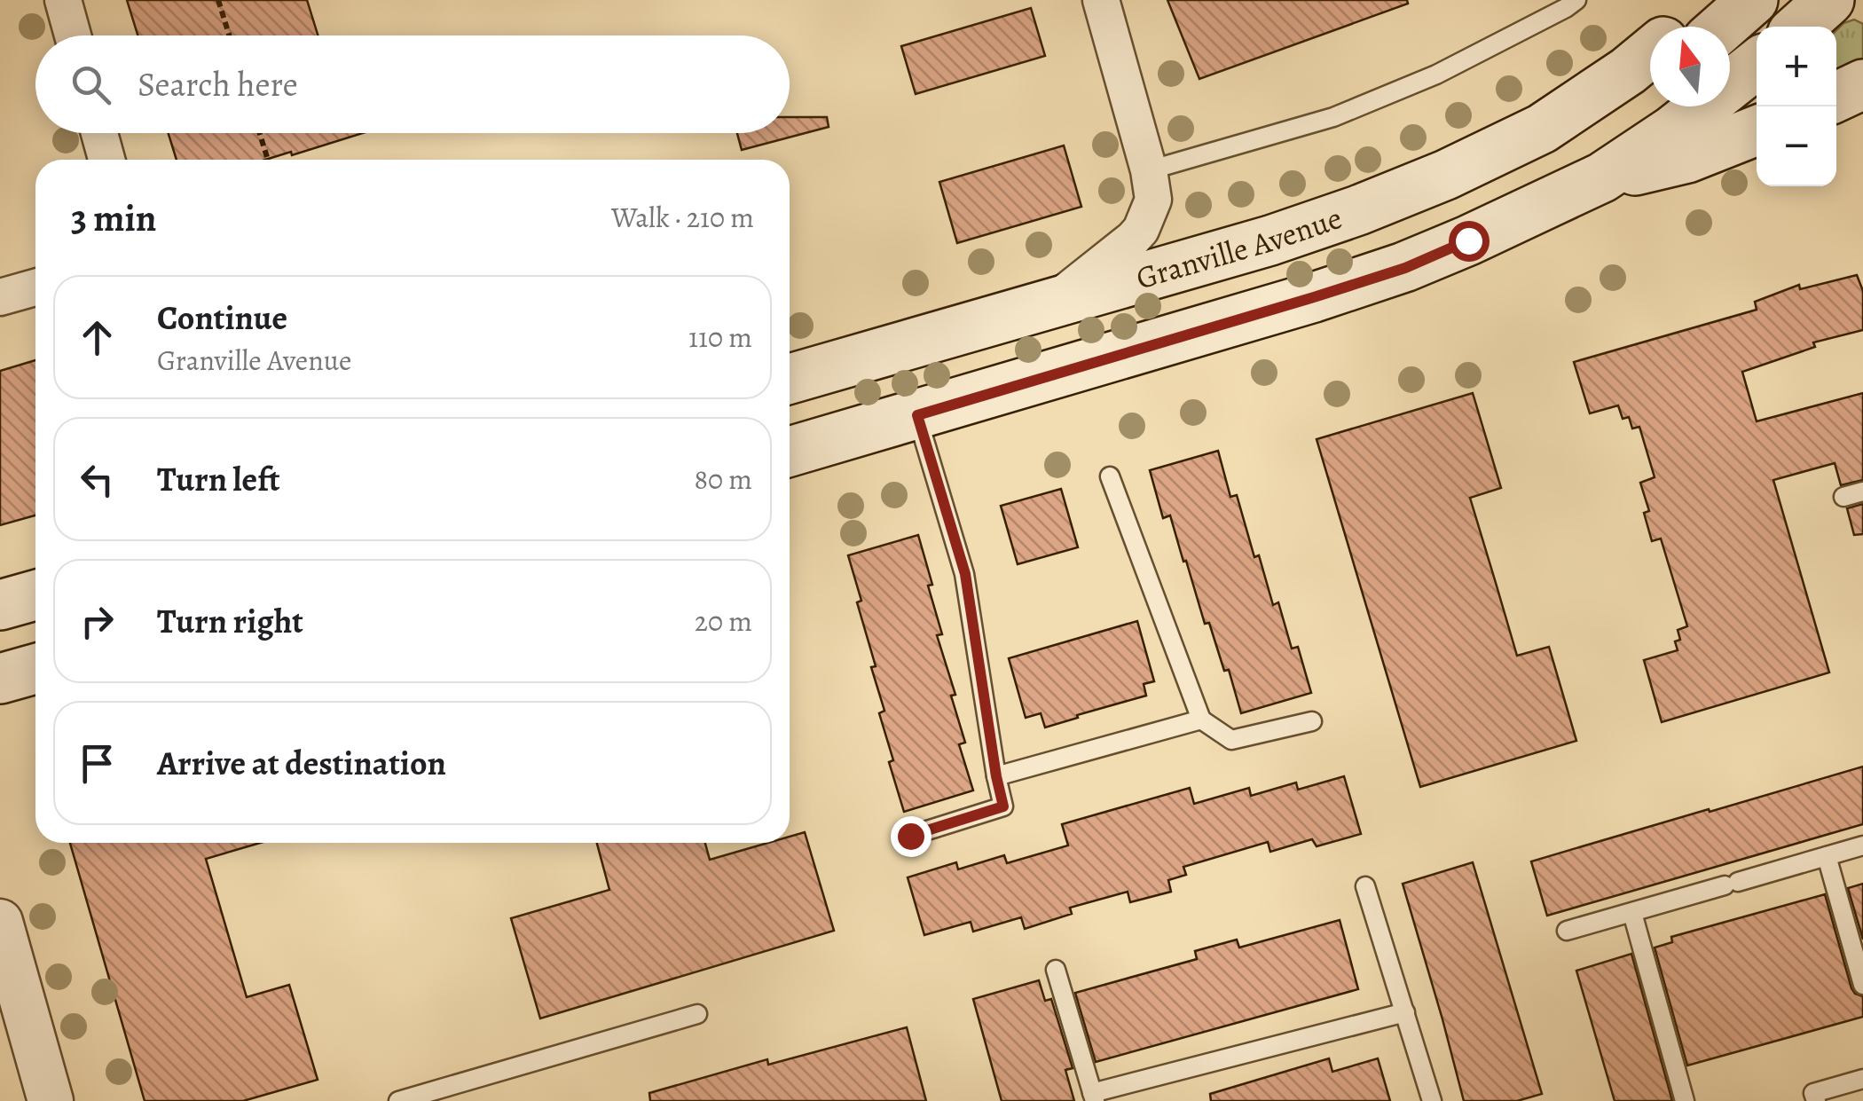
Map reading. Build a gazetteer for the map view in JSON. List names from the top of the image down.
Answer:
{
  "streets": {
    "main road": ["Granville Avenue"]
  },
  "north": "top",
  "page": {
    "map_buttons": ["+", "−"],
    "search": "Search here",
    "heading": ["3 min", "Walk · 210 m"],
    "list": [
      ["Continue", "Granville Avenue", "110 m"],
      ["Turn left", "80 m"],
      ["Turn right", "20 m"],
      "Arrive at destination"
    ]
  }
}
